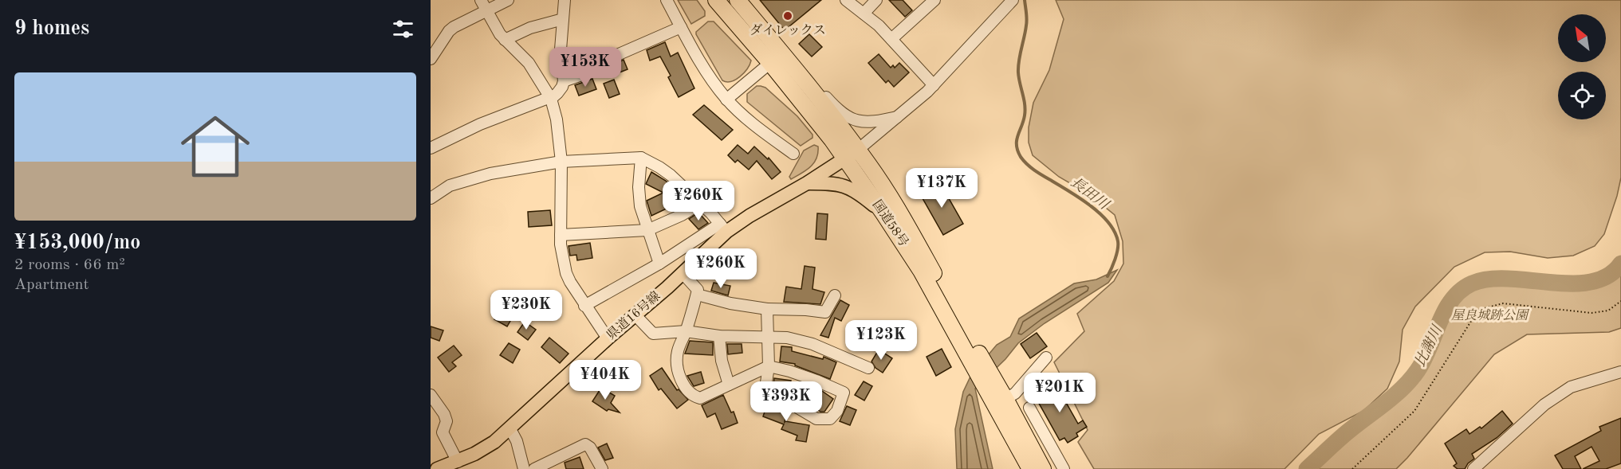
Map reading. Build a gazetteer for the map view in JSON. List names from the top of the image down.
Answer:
{
  "streets": {
    "highway": ["国道58号"],
    "main road": ["県道16号線"]
  },
  "crossings": [
    ["国道58号", "県道16号線"]
  ],
  "water": ["長田川", "比謝川"],
  "parks": ["屋良城跡公園"],
  "places": ["ダイレックス"],
  "north": "top left",
  "page": {
    "heading": "9 homes",
    "price": [
      "¥153K",
      "¥137K",
      "¥260K",
      "¥260K",
      "¥230K",
      "¥123K",
      "¥404K",
      "¥201K",
      "¥393K"
    ],
    "list": [
      {
        "name": "¥153,000/mo",
        "note": "2 rooms · 66 m² · Apartment"
      }
    ]
  }
}
